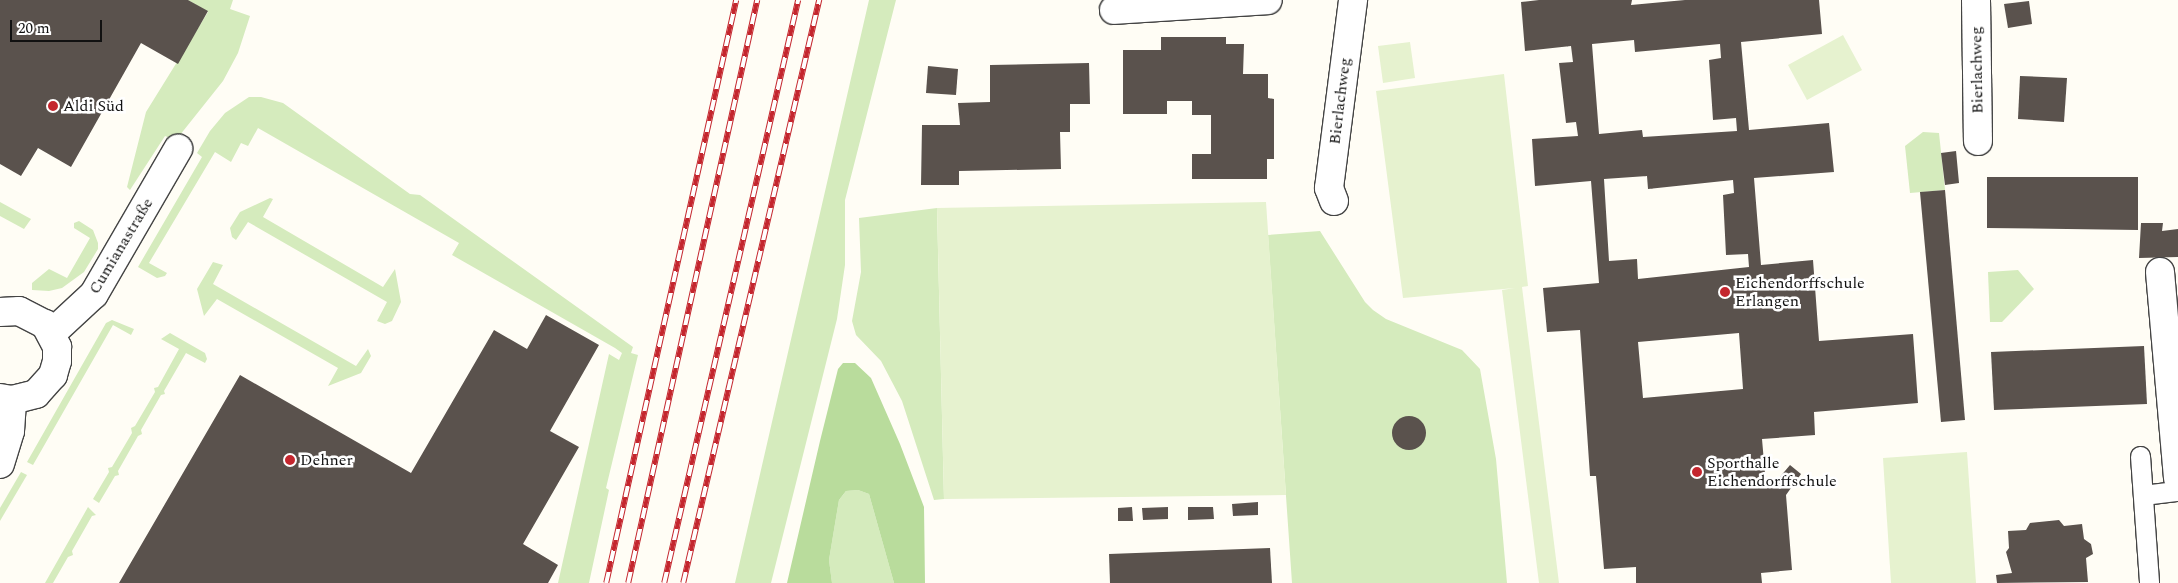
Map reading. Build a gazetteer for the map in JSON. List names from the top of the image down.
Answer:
{
  "streets": {
    "street": ["Bierlachweg", "Cumianastraße"]
  },
  "places": [
    "Aldi Süd",
    "Eichendorffschule Erlangen",
    "Dehner",
    "Sporthalle Eichendorffschule"
  ],
  "scale_bar": "20 m"
}
